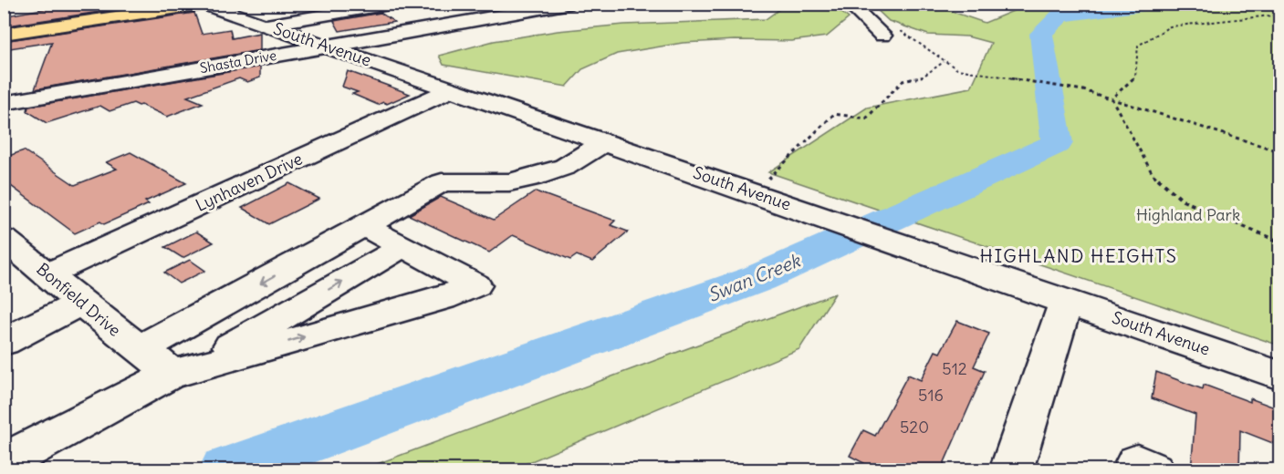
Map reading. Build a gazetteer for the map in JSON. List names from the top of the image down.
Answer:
{
  "streets": {
    "street": [
      "South Avenue",
      "Shasta Drive",
      "Lynhaven Drive",
      "Bonfield Drive"
    ]
  },
  "crossings": [
    ["South Avenue", "Shasta Drive"],
    ["South Avenue", "Lynhaven Drive"],
    ["Lynhaven Drive", "Bonfield Drive"]
  ],
  "districts": ["HIGHLAND HEIGHTS"],
  "water": ["Swan Creek"],
  "parks": ["Highland Park"],
  "house_numbers": ["512", "516", "520"]
}
